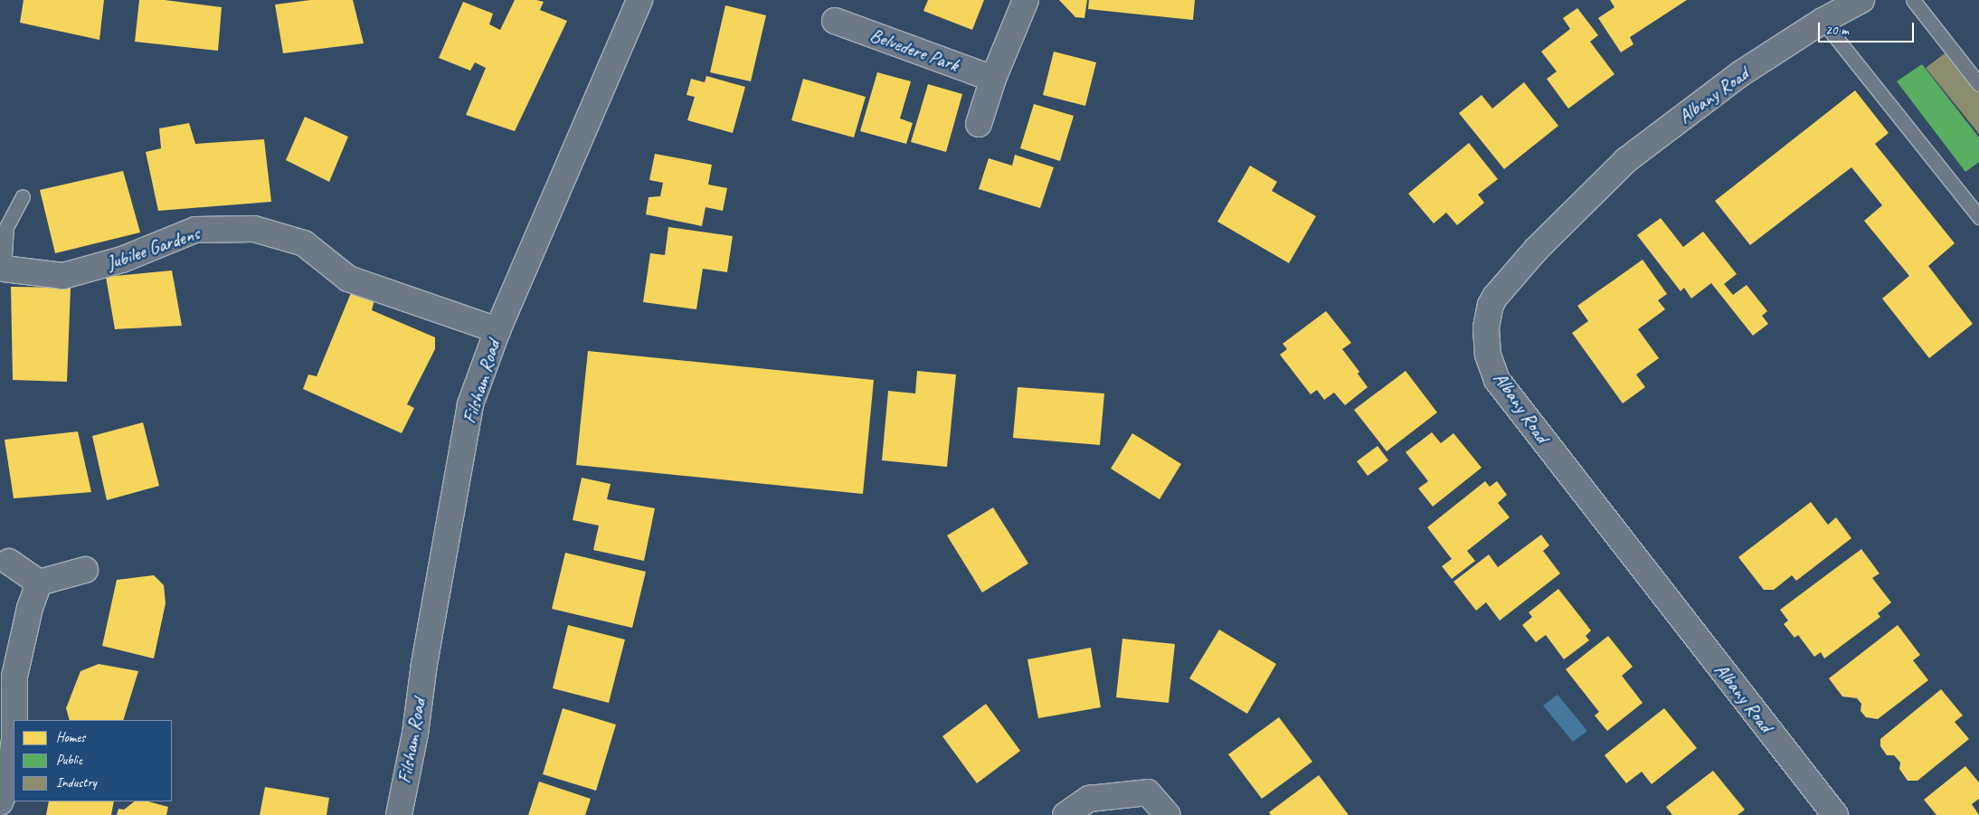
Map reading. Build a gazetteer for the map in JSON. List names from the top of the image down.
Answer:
{
  "streets": {
    "street": [
      "Belvedere Park",
      "Albany Road",
      "Jubilee Gardens",
      "Filsham Road"
    ]
  },
  "crossings": [
    ["Jubilee Gardens", "Filsham Road"]
  ],
  "legend": ["Homes", "Public", "Industry"],
  "scale_bar": "20 m"
}
